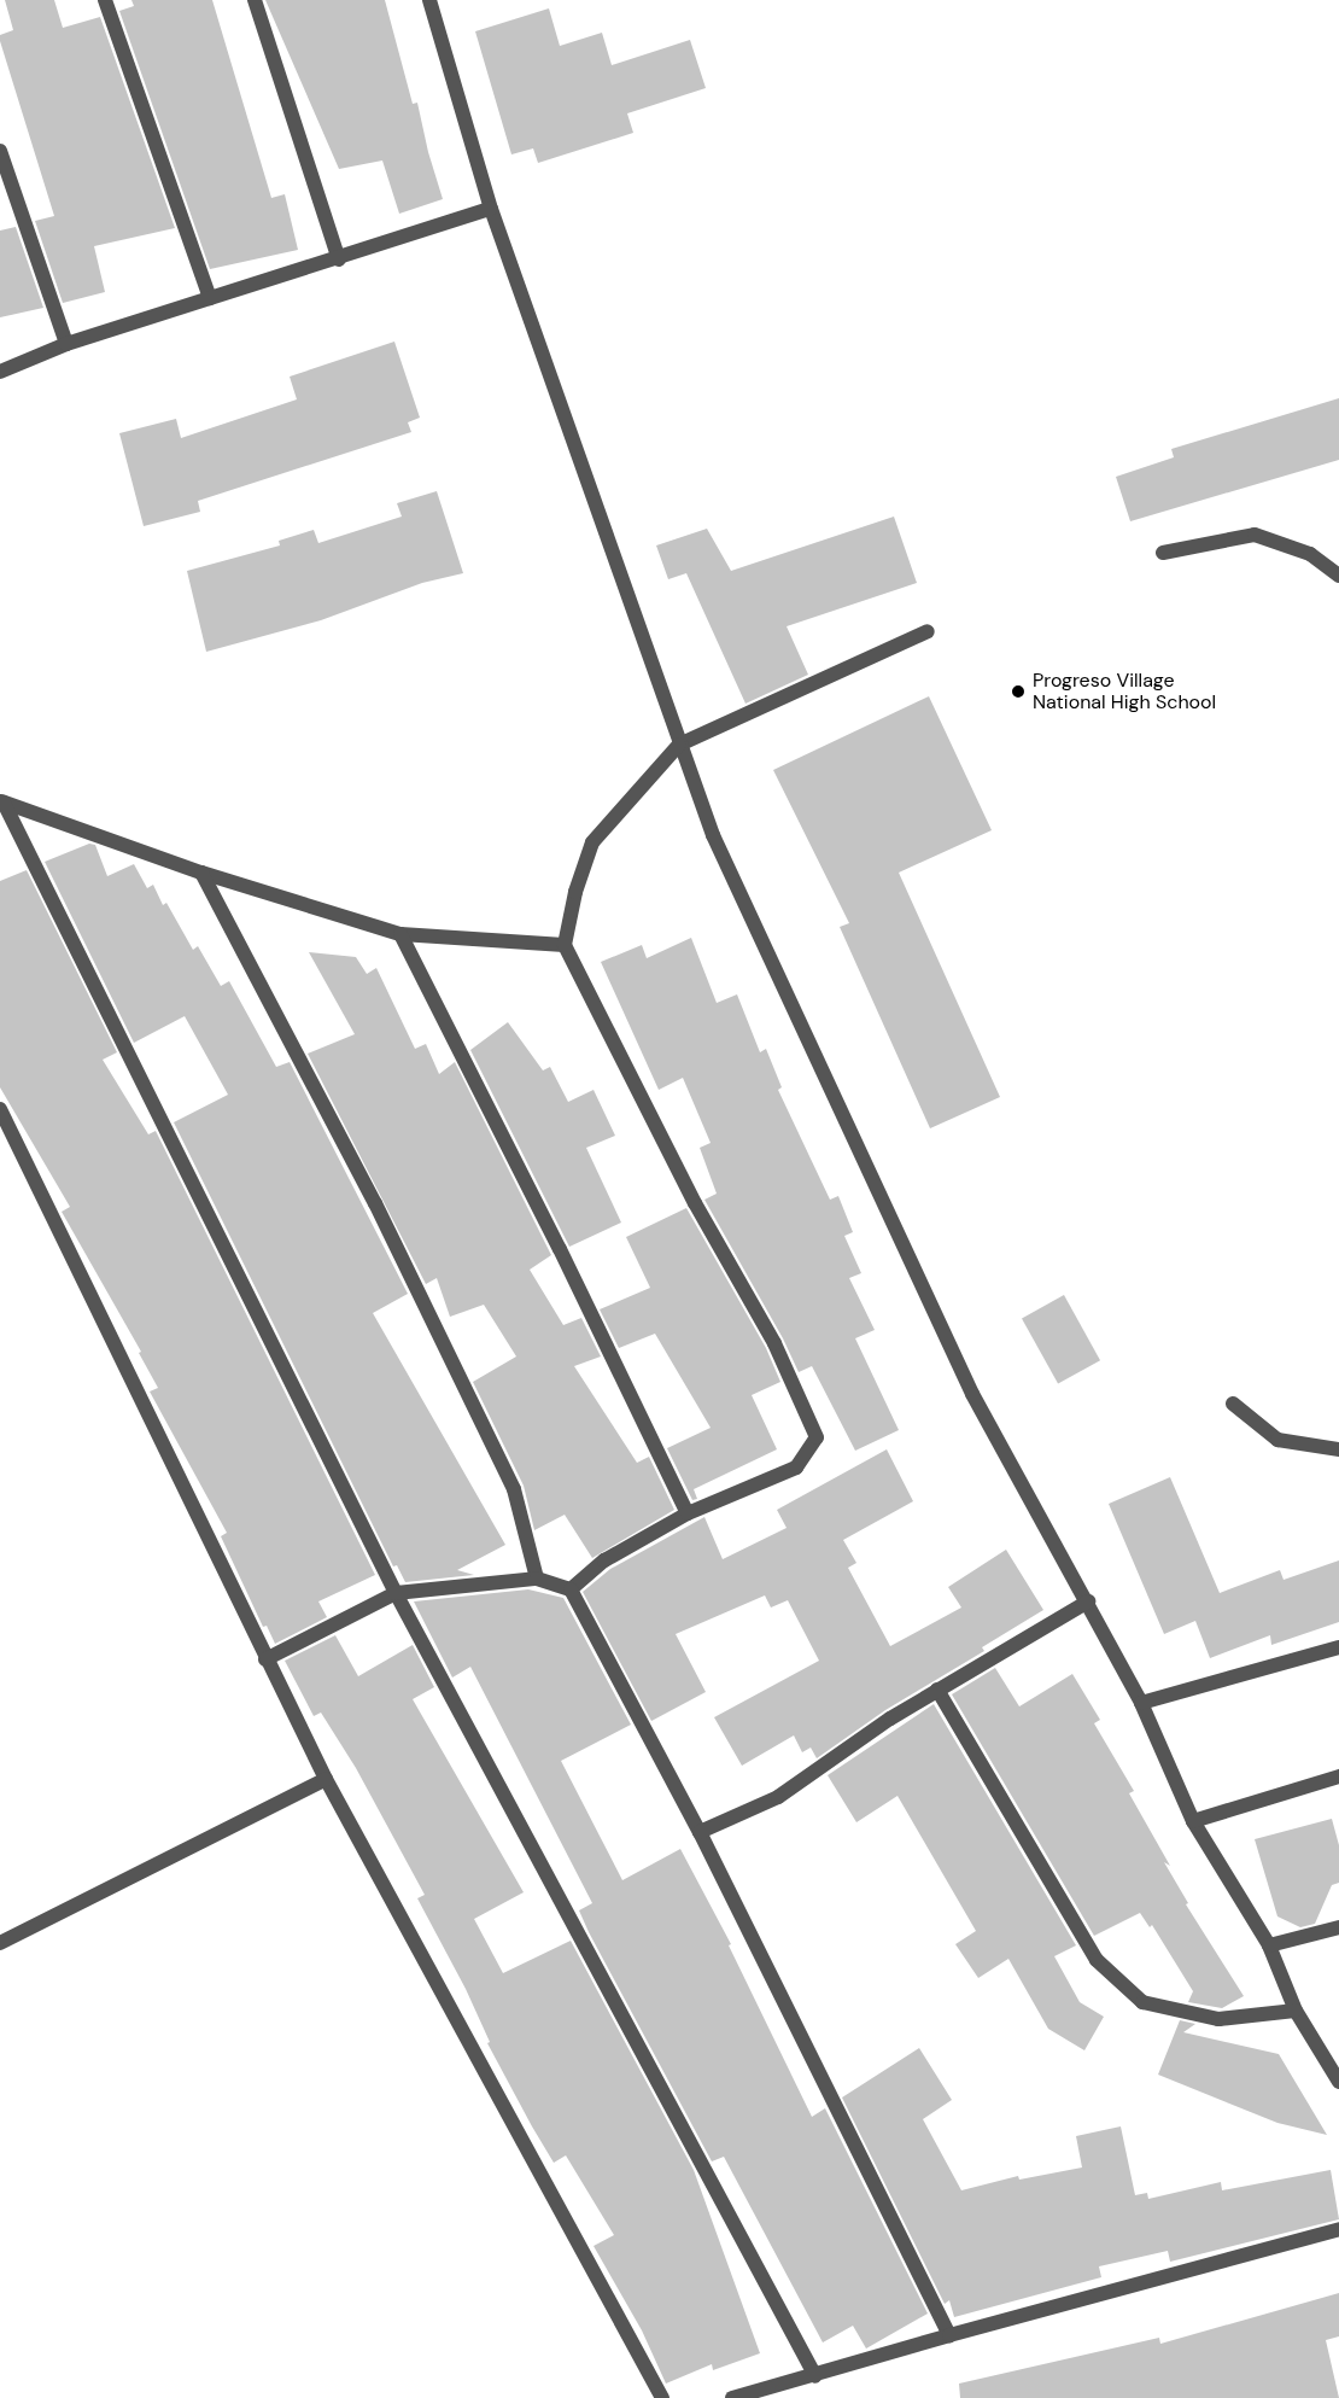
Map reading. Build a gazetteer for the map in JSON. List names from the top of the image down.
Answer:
{
  "places": ["Progreso Village National High School"]
}
